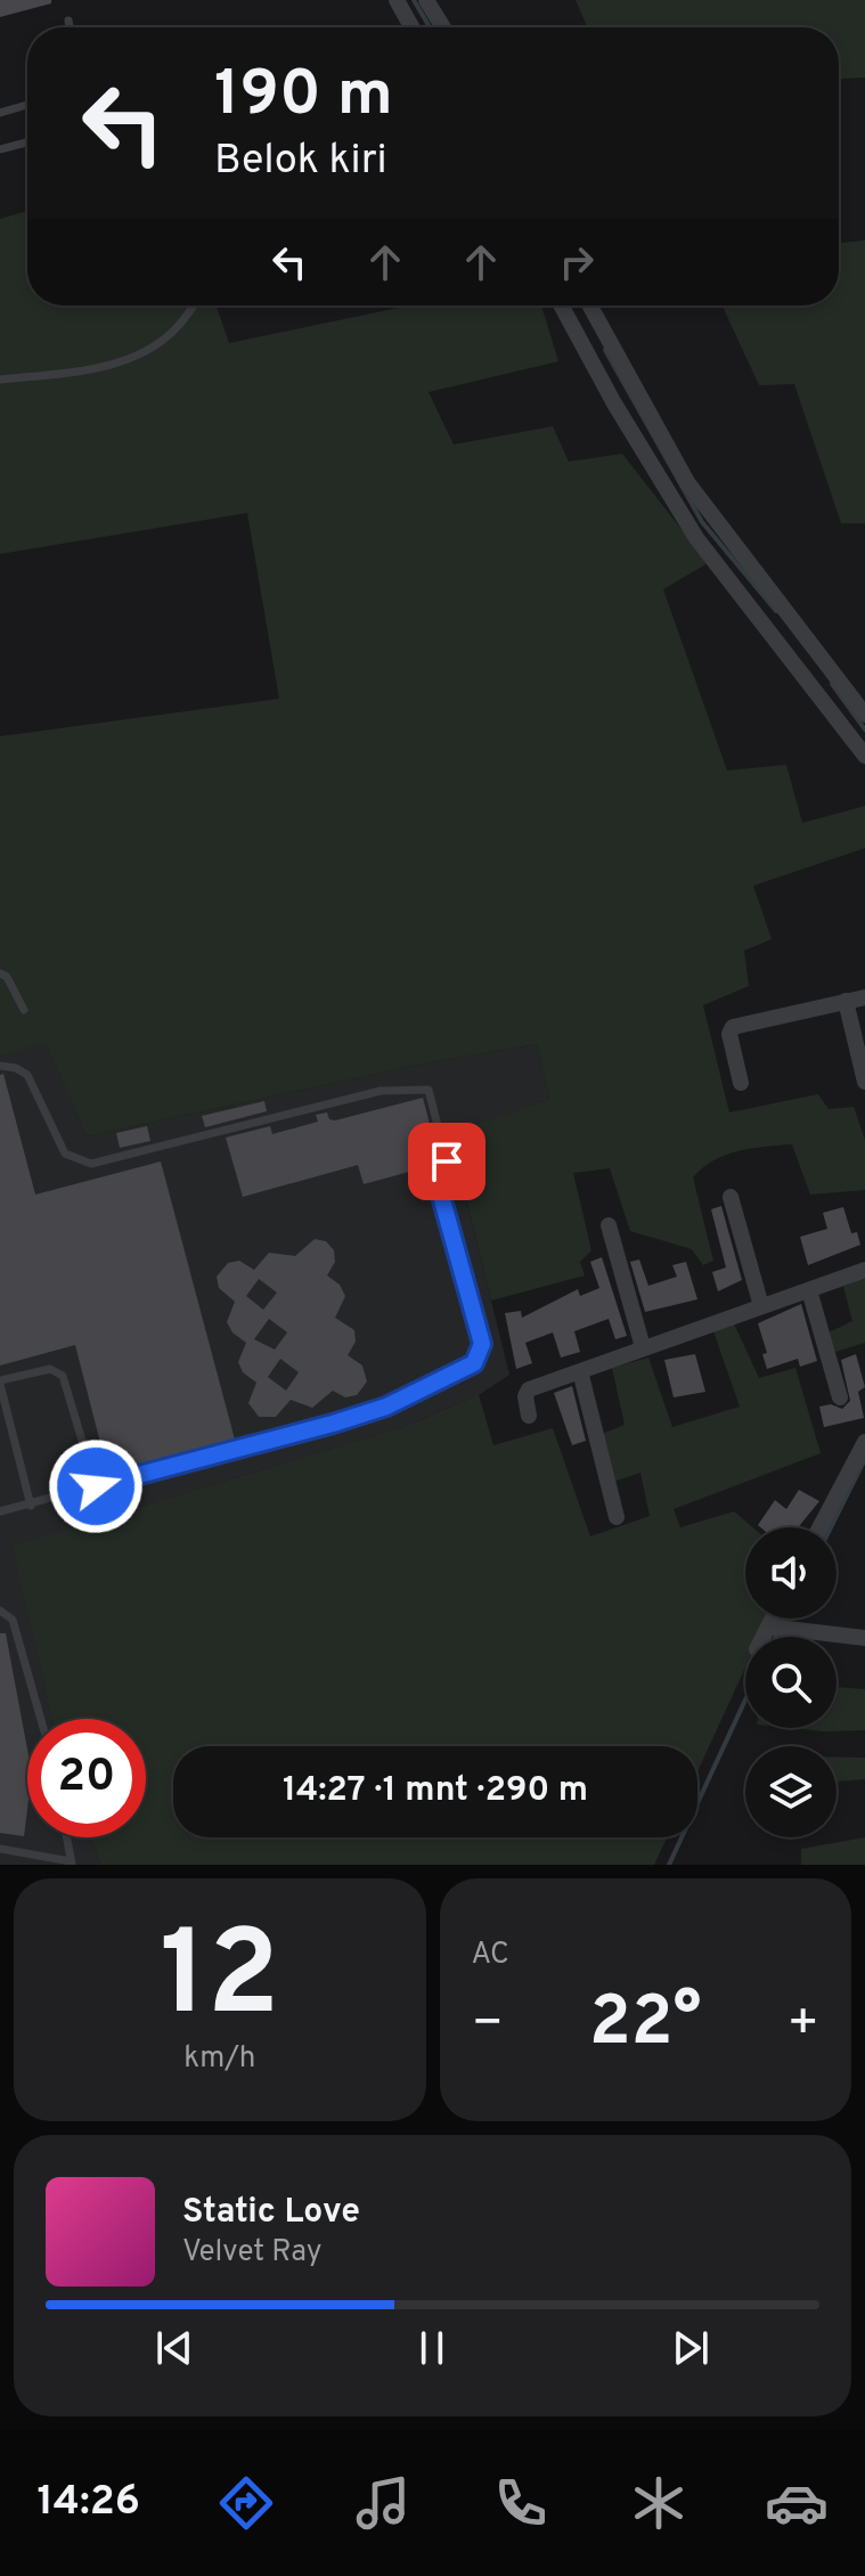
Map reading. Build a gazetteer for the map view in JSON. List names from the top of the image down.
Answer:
{
  "page": {
    "turn": ["190 m", "Belok kiri"],
    "limit": "20",
    "trip": "14:27 · 1 mnt · 290 m",
    "tile": [
      ["12", "km/h"],
      "AC"
    ],
    "heat": ["−", "22°", "+"],
    "song": ["Static Love", "Velvet Ray"],
    "tabs": "14:26"
  }
}
